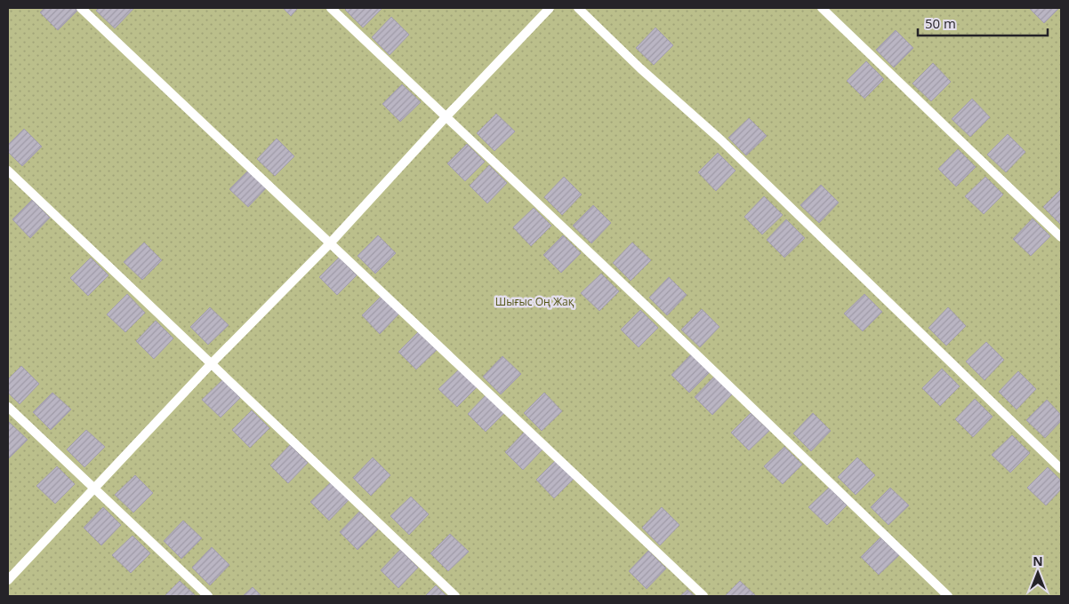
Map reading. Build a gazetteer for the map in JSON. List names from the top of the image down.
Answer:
{
  "parks": ["Шығыс Оң Жақ"],
  "scale_bar": "50 m",
  "north": "top"
}
